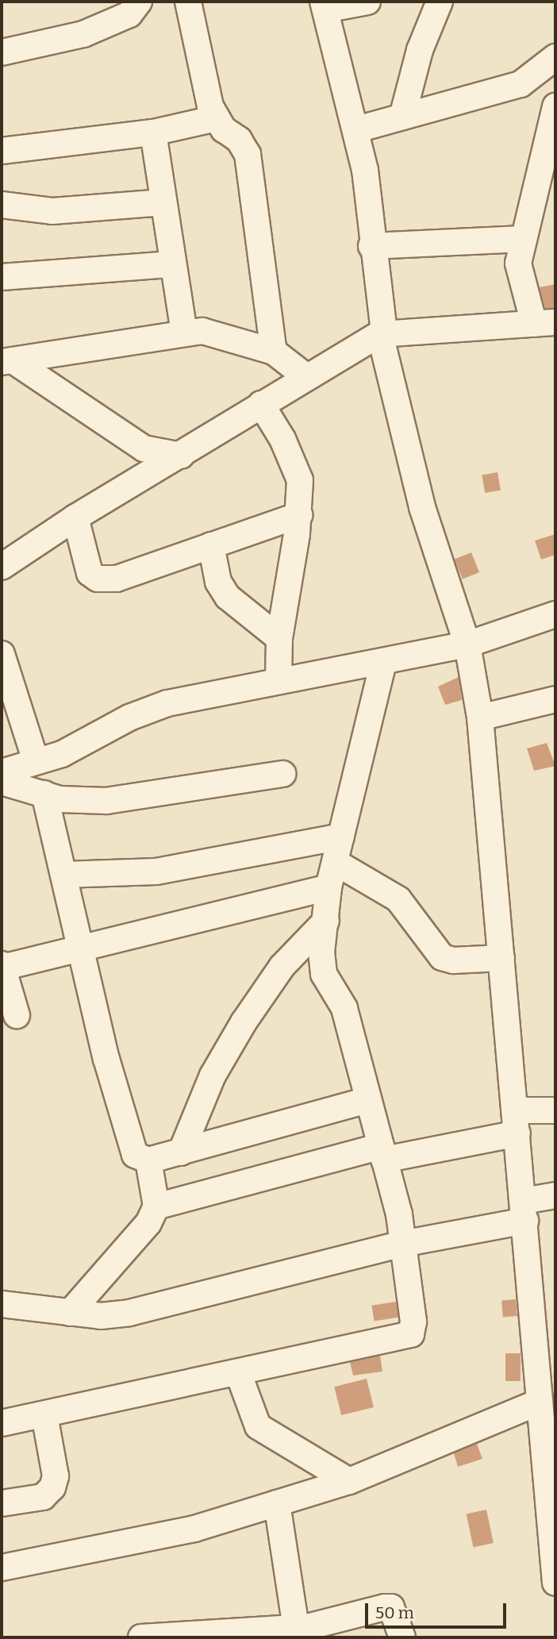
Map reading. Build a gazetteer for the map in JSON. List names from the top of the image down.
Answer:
{
  "scale_bar": "50 m"
}
